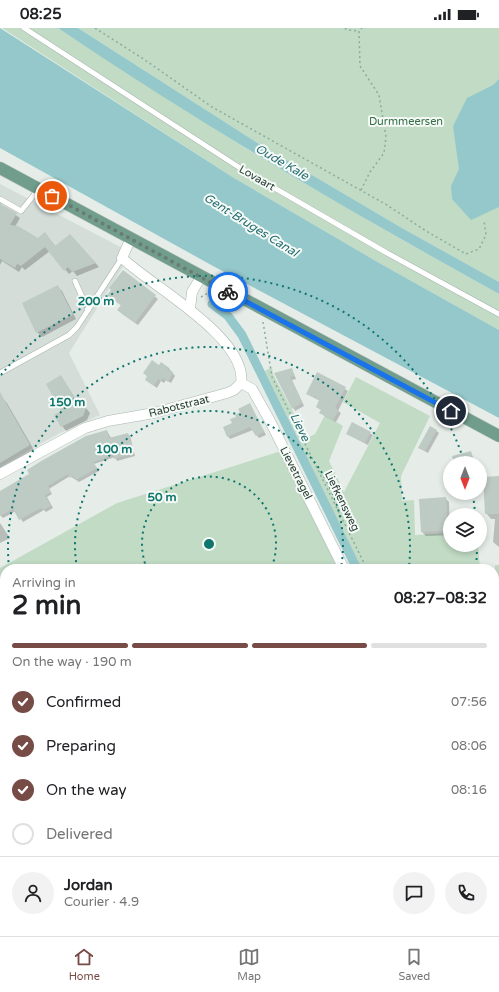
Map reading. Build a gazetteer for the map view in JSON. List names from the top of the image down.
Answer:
{
  "streets": {
    "street": ["Rabotstraat", "Lievetragel"],
    "lane": ["Lovaart"],
    "path": ["Liefkensweg"]
  },
  "crossings": [
    ["Rabotstraat", "Lievetragel"]
  ],
  "water": ["Oude Kale", "Gent-Bruges Canal", "Lieve"],
  "parks": ["Durmmeersen"],
  "north": "bottom",
  "page": {
    "status": "08:25",
    "heading": ["2 min", "Arriving in", "08:27–08:32"],
    "panel": ["Jordan", "Courier · 4.9"],
    "bar": "On the way · 190 m",
    "list": [
      ["Confirmed", "07:56"],
      ["Preparing", "08:06"],
      ["On the way", "08:16"],
      "Delivered"
    ],
    "tabs": ["Home", "Map", "Saved"]
  },
  "rings": [
    "200 m",
    "150 m",
    "100 m",
    "50 m"
  ]
}
